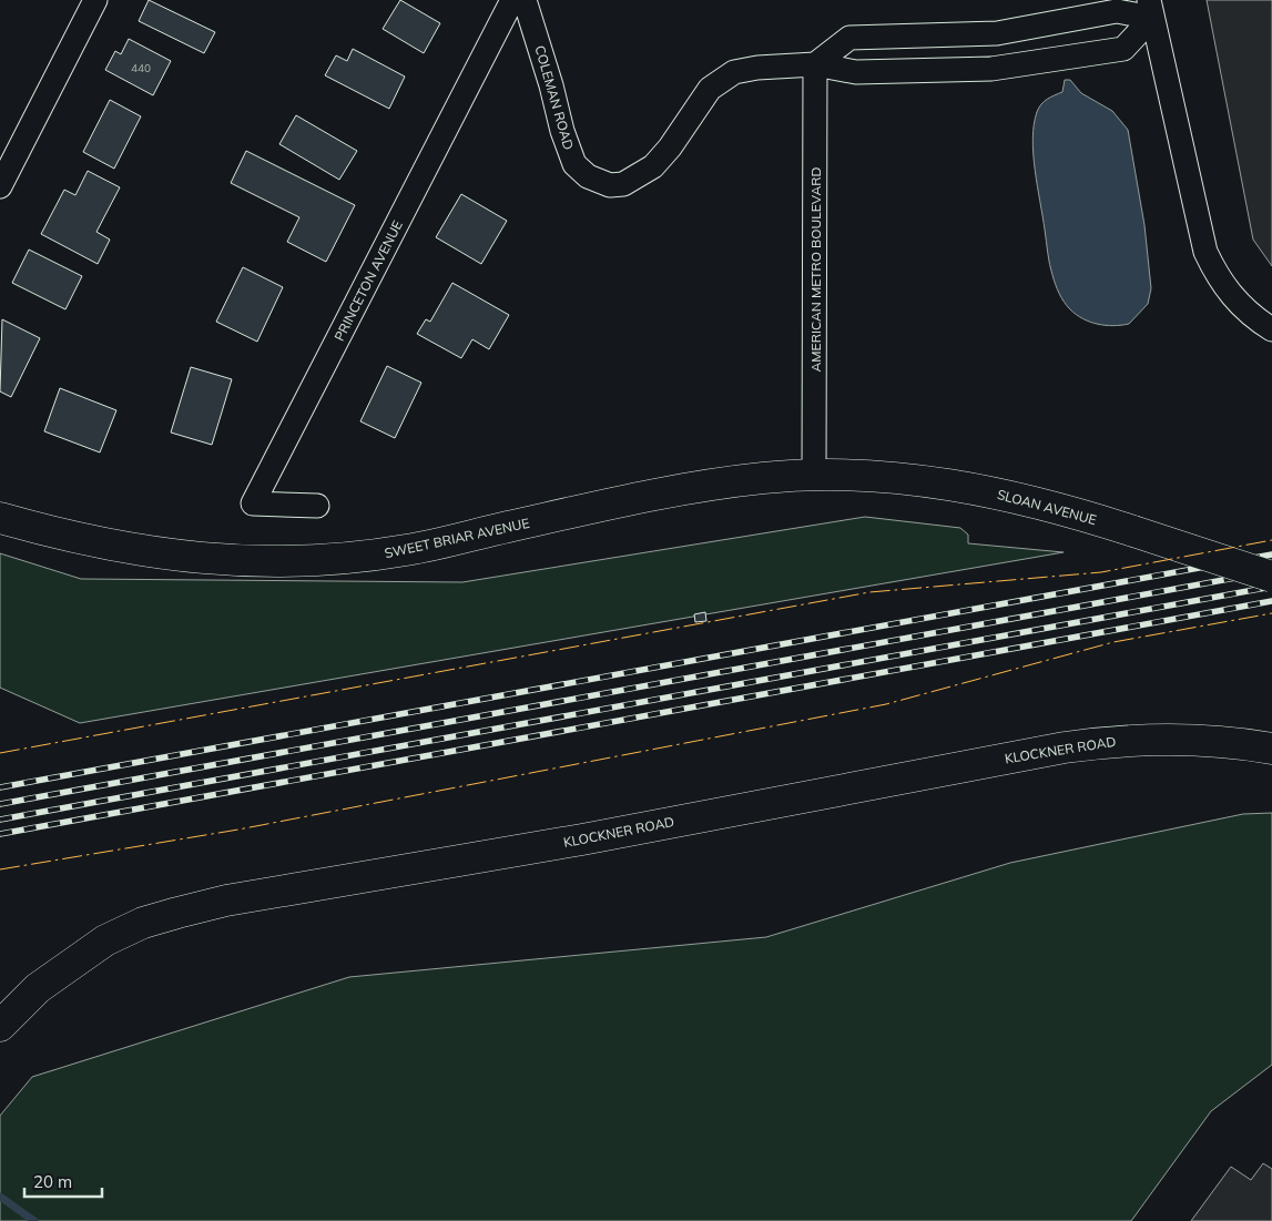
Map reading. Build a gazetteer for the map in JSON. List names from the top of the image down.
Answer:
{
  "streets": {
    "main road": ["SLOAN AVENUE", "SWEET BRIAR AVENUE", "KLOCKNER ROAD"],
    "street": ["COLEMAN ROAD", "AMERICAN METRO BOULEVARD", "PRINCETON AVENUE"]
  },
  "crossings": [
    ["COLEMAN ROAD", "AMERICAN METRO BOULEVARD"],
    ["AMERICAN METRO BOULEVARD", "SLOAN AVENUE"],
    ["AMERICAN METRO BOULEVARD", "SWEET BRIAR AVENUE"],
    ["SLOAN AVENUE", "SWEET BRIAR AVENUE"]
  ],
  "house_numbers": ["440"],
  "scale_bar": "20 m"
}
